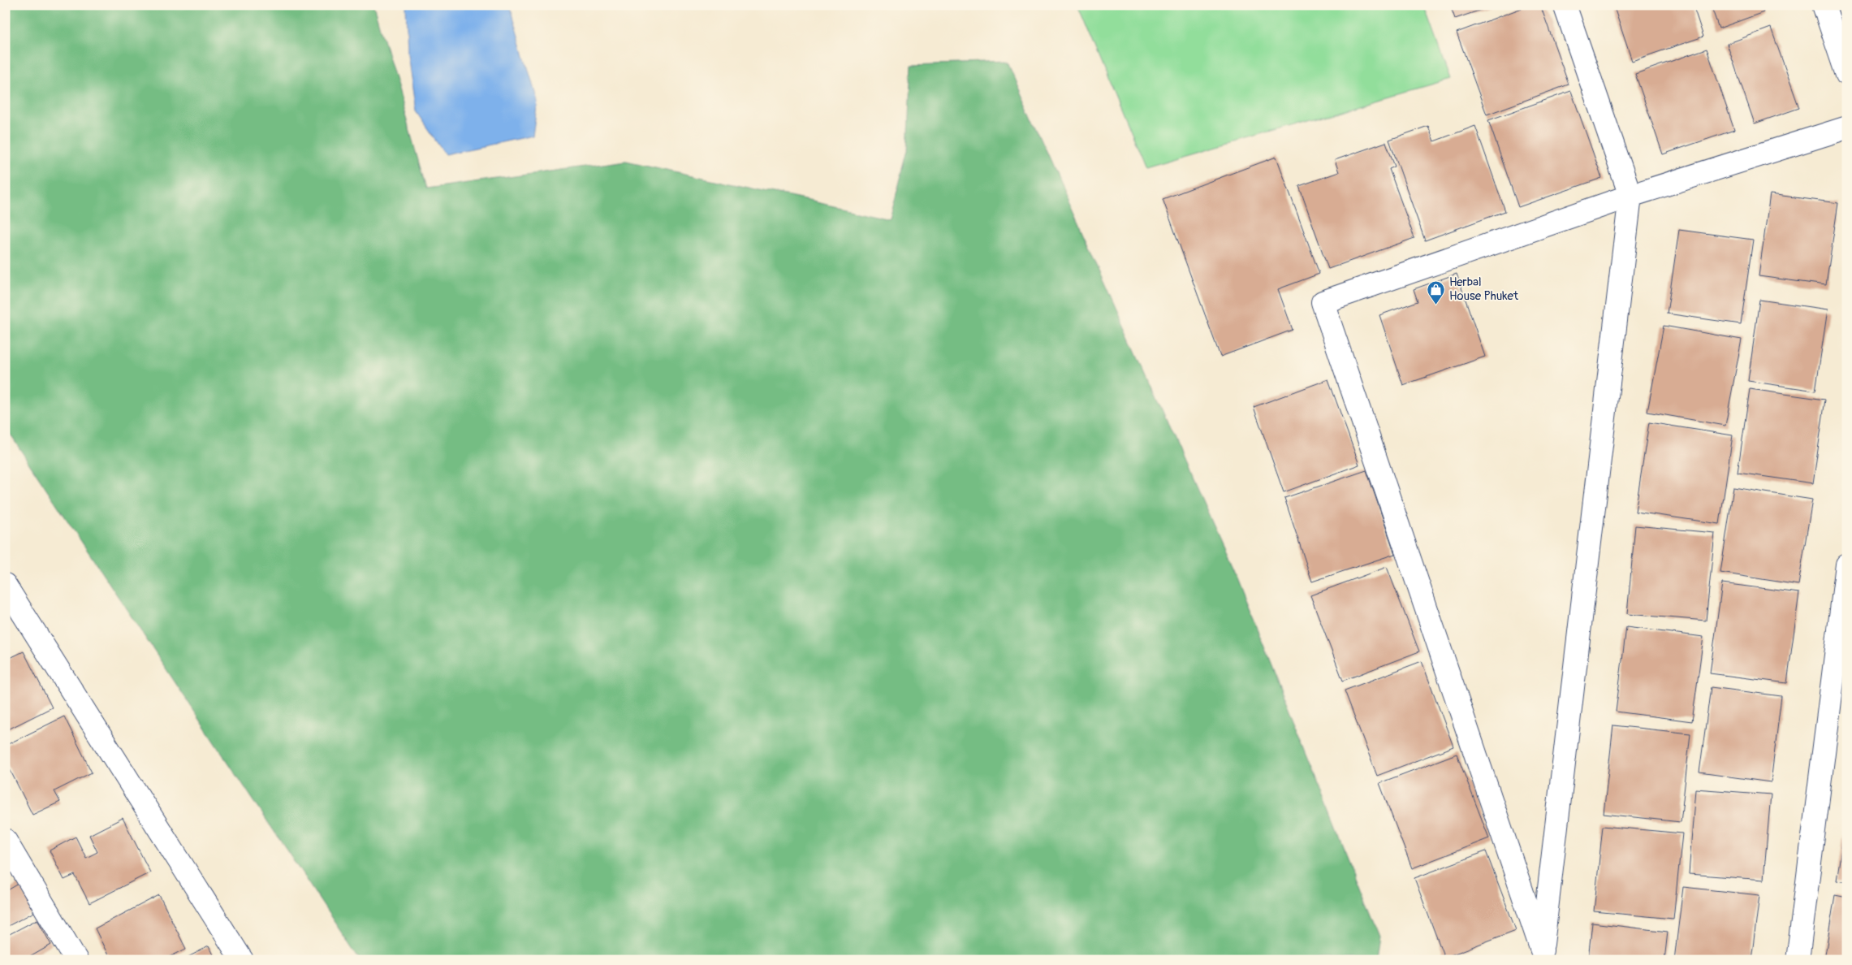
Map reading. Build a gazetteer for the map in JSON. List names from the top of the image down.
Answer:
{
  "places": {
    "shop": ["Herbal House Phuket"]
  }
}
